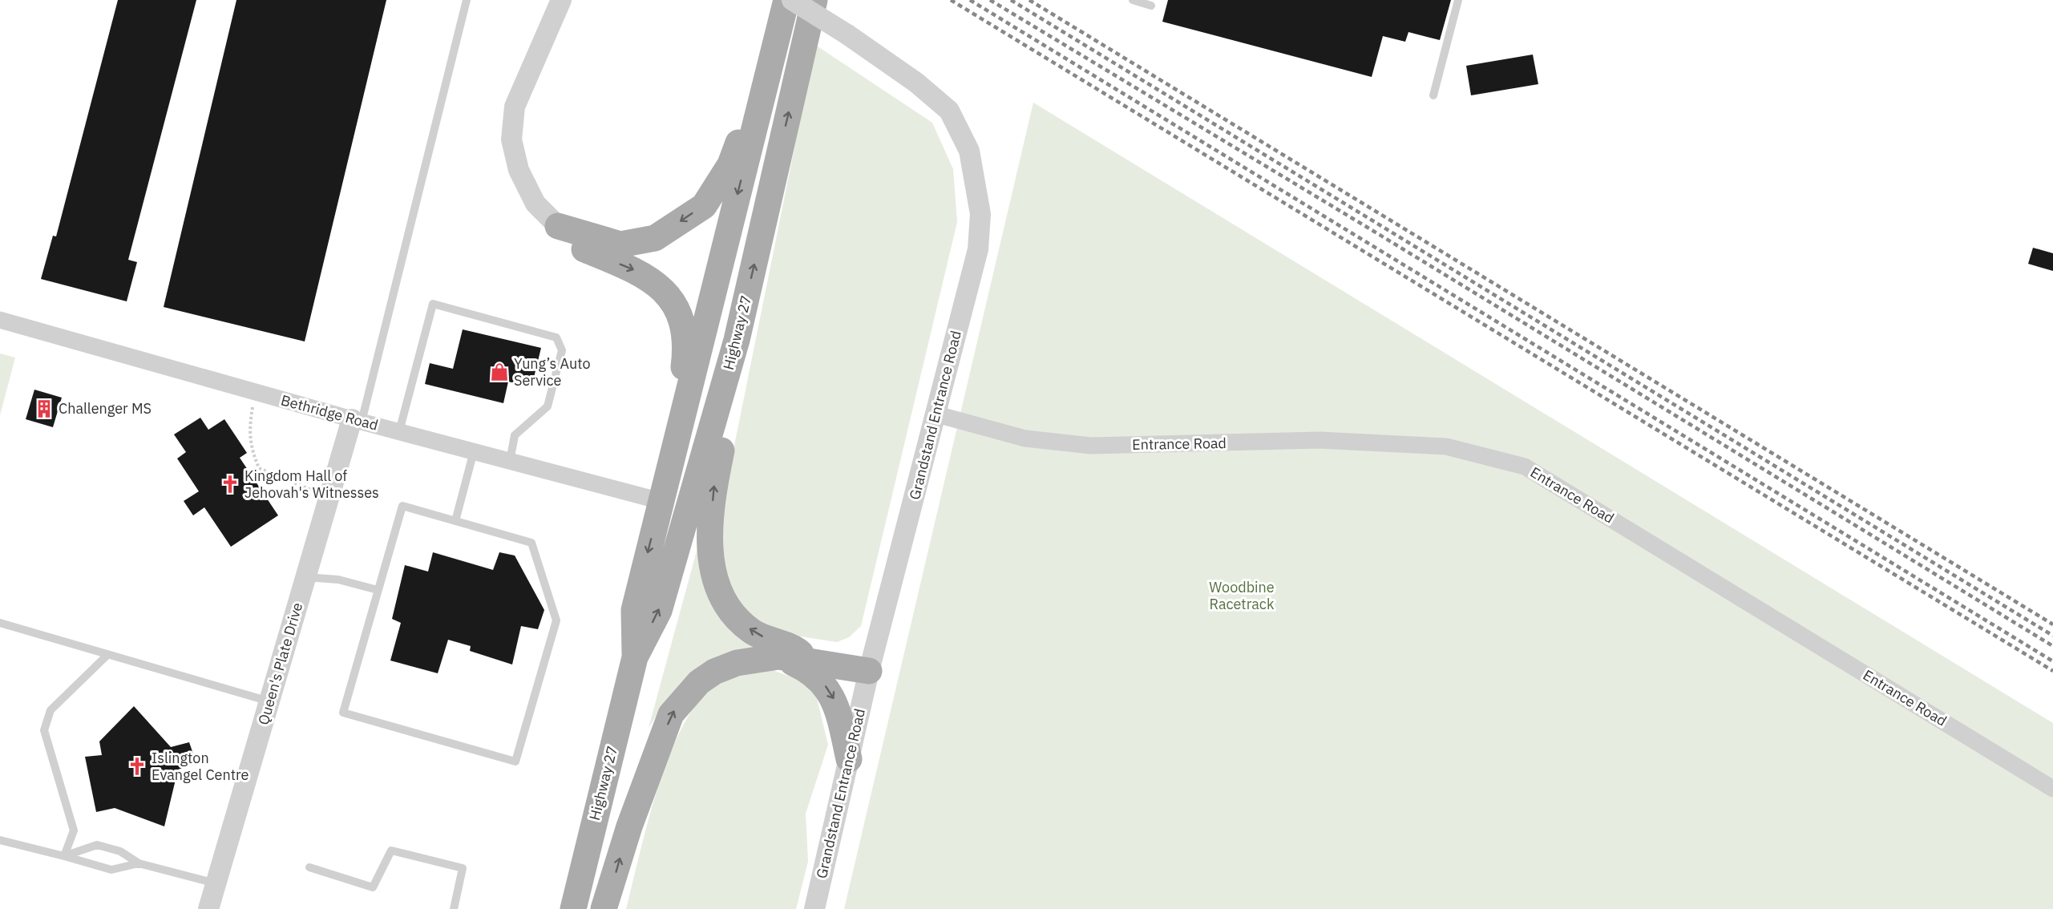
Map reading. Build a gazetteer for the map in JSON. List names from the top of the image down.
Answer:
{
  "streets": {
    "main road": ["Highway 27"],
    "street": [
      "Bethridge Road",
      "Grandstand Entrance Road",
      "Entrance Road",
      "Queen's Plate Drive"
    ]
  },
  "crossings": [
    ["Highway 27", "Bethridge Road"],
    ["Bethridge Road", "Queen's Plate Drive"],
    ["Grandstand Entrance Road", "Entrance Road"]
  ],
  "parks": ["Woodbine Racetrack"],
  "places": {
    "shop": ["Yung’s Auto Service"],
    "building": ["Challenger MS"],
    "church": ["Kingdom Hall of Jehovah's Witnesses", "Islington Evangel Centre"]
  }
}
